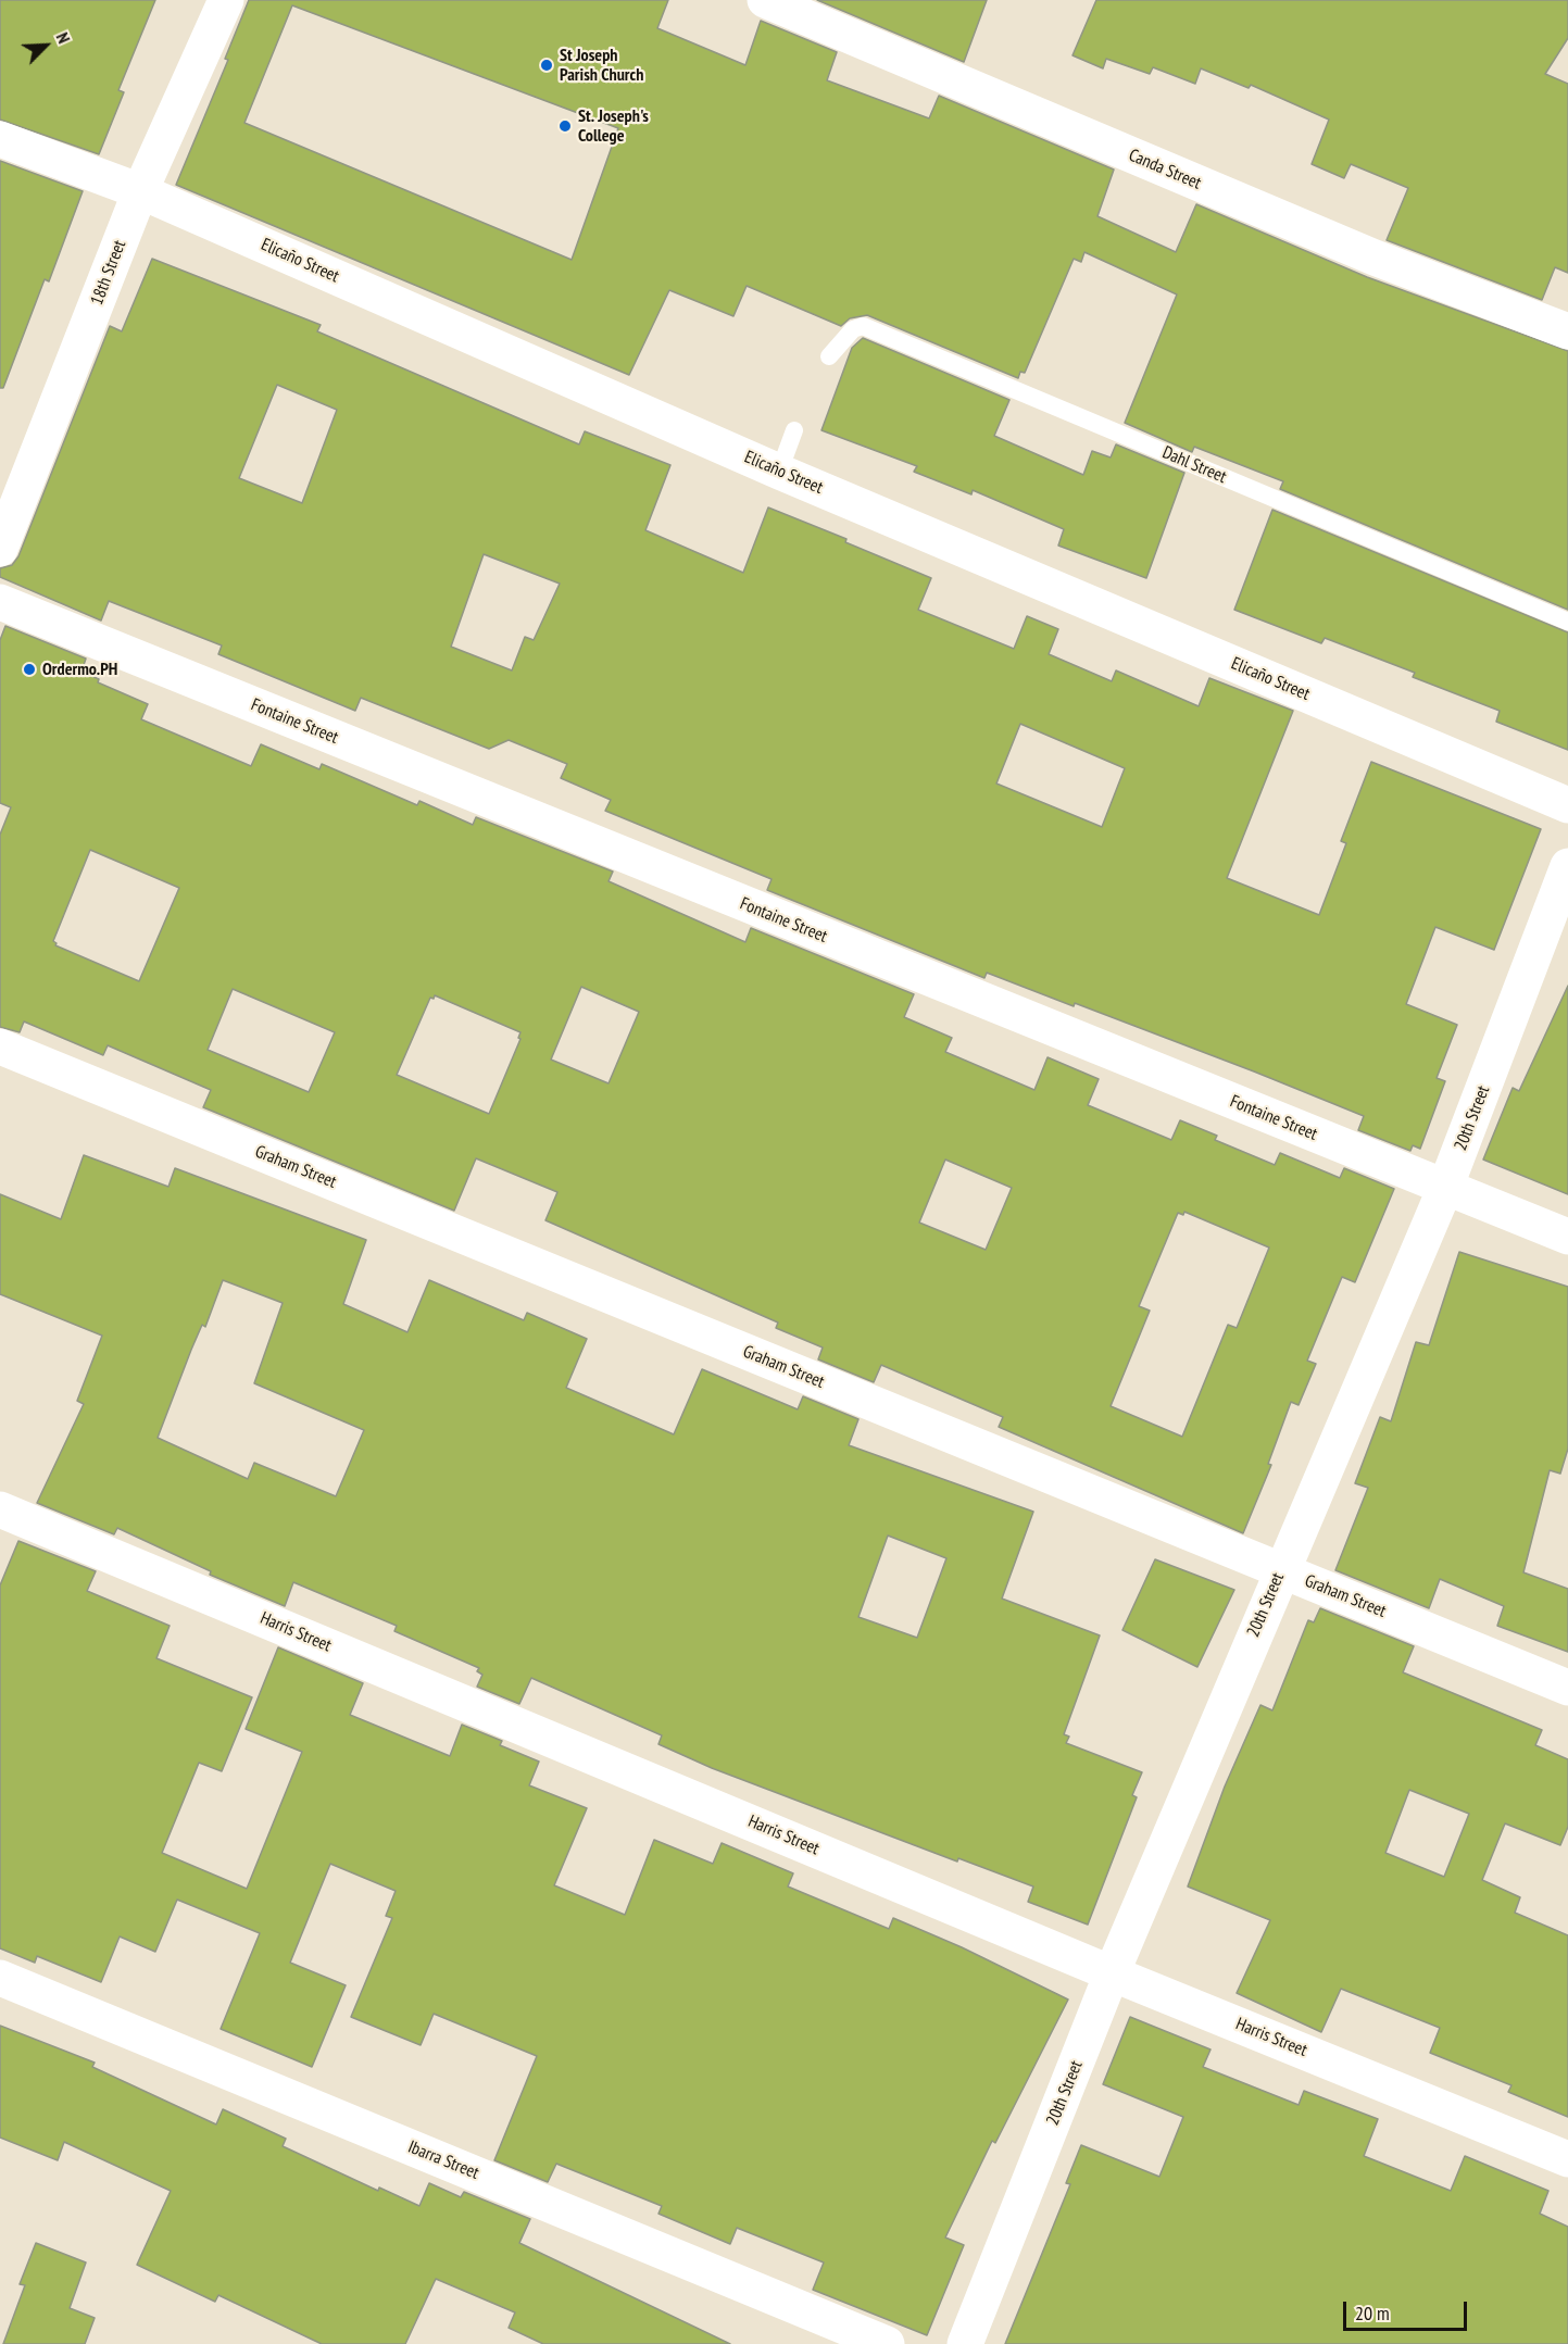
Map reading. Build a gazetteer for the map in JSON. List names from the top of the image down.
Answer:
{
  "streets": {
    "street": [
      "Canda Street",
      "Elicaño Street",
      "18th Street",
      "Fontaine Street",
      "20th Street",
      "Graham Street",
      "Harris Street",
      "Ibarra Street"
    ],
    "lane": ["Dahl Street"]
  },
  "crossings": [
    ["Elicaño Street", "18th Street"],
    ["Fontaine Street", "20th Street"],
    ["20th Street", "Graham Street"],
    ["20th Street", "Harris Street"]
  ],
  "places": ["St Joseph Parish Church", "St. Joseph's College", "Ordermo.PH"],
  "scale_bar": "20 m",
  "north": "top right"
}
